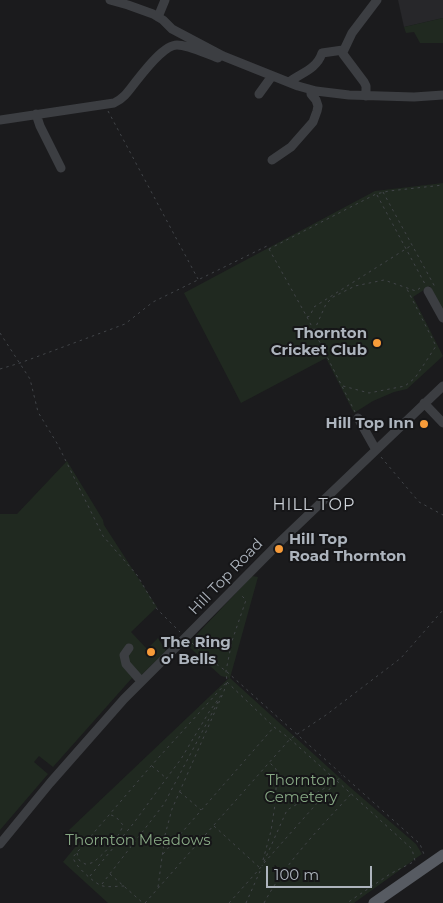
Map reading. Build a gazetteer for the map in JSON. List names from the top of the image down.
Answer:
{
  "streets": {
    "street": ["Hill Top Road"]
  },
  "districts": ["HILL TOP"],
  "parks": ["Thornton Cemetery", "Thornton Meadows"],
  "places": [
    "Thornton Cricket Club",
    "Hill Top Inn",
    "Hill Top Road Thornton",
    "The Ring o' Bells"
  ],
  "scale_bar": "100 m"
}
